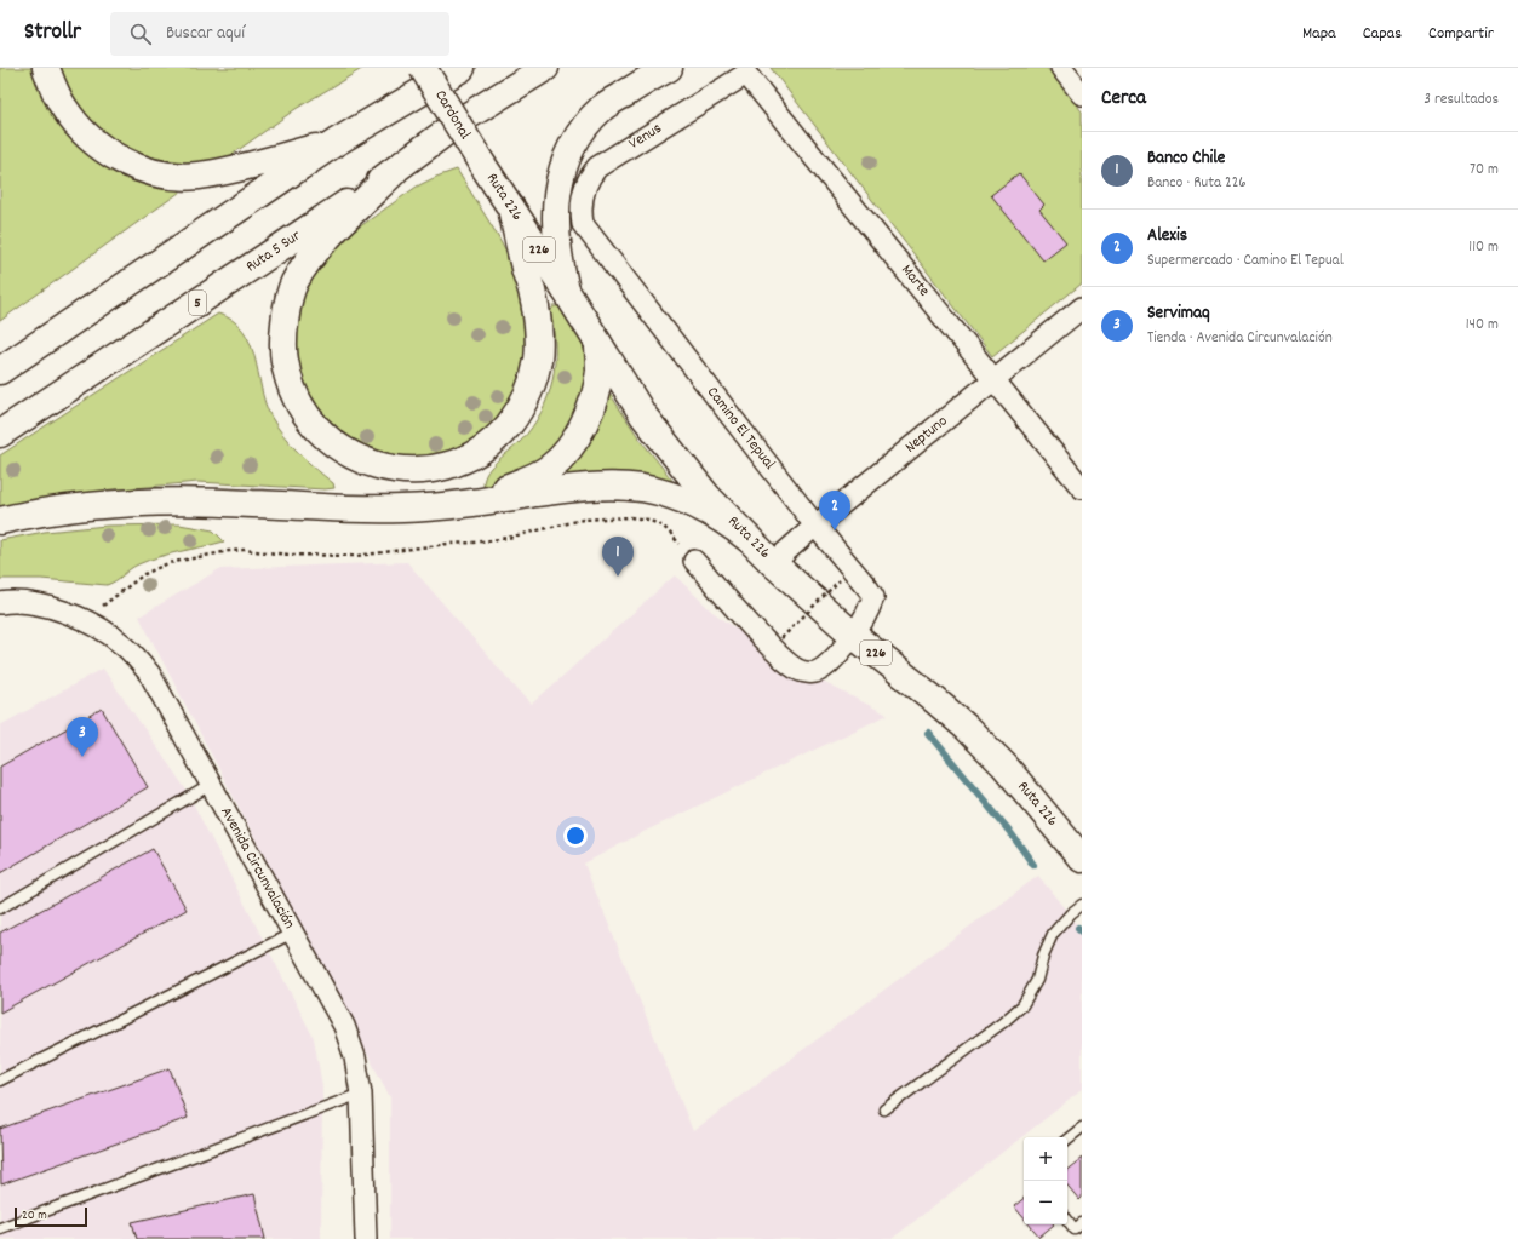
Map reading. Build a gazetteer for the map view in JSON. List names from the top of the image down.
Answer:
{
  "streets": {
    "main road": [
      "Cardonal",
      "Ruta 226",
      "226",
      "Ruta 5 Sur",
      "5"
    ],
    "street": [
      "Venus",
      "Marte",
      "Camino El Tepual",
      "Neptuno",
      "Avenida Circunvalación"
    ]
  },
  "crossings": [
    ["Cardonal", "Ruta 226"],
    ["Venus", "Marte"],
    ["Venus", "Camino El Tepual"],
    ["Ruta 226", "Camino El Tepual"],
    ["Ruta 226", "Neptuno"],
    ["Marte", "Neptuno"],
    ["Camino El Tepual", "Neptuno"]
  ],
  "scale_bar": "20 m",
  "page": {
    "header": "Strollr",
    "search": "Buscar aquí",
    "nav": ["Mapa", "Capas", "Compartir"],
    "heading": ["Cerca", "3 resultados"],
    "list": [
      {
        "mark": "1",
        "name": "Banco Chile",
        "note": "Banco · Ruta 226",
        "value": "70 m"
      },
      {
        "mark": "2",
        "name": "Alexis",
        "note": "Supermercado · Camino El Tepual",
        "value": "110 m"
      },
      {
        "mark": "3",
        "name": "Servimaq",
        "note": "Tienda · Avenida Circunvalación",
        "value": "140 m"
      }
    ],
    "pins": ["2", "1", "3"],
    "map_buttons": ["+", "−"],
    "scale": "20 m"
  }
}
